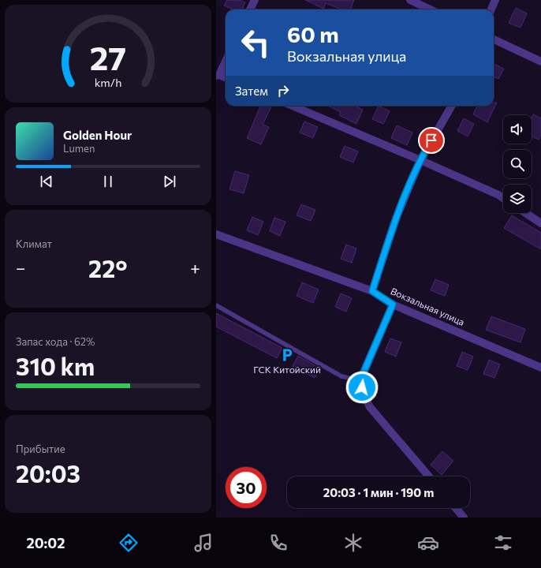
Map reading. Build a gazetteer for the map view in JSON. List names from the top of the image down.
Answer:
{
  "streets": {
    "street": ["Вокзальная улица"]
  },
  "places": {
    "parking": ["ГСК Китойский"]
  },
  "page": {
    "turn": ["60 m", "Вокзальная улица"],
    "then": "Затем",
    "song": ["Golden Hour", "Lumen"],
    "tile": [
      "Климат",
      ["Запас хода · 62%", "310 km"],
      ["Прибытие", "20:03"]
    ],
    "heat": ["−", "22°", "+"],
    "limit": "30",
    "trip": "20:03 · 1 мин · 190 m",
    "tabs": "20:02",
    "gauge": ["27", "km/h"]
  }
}
